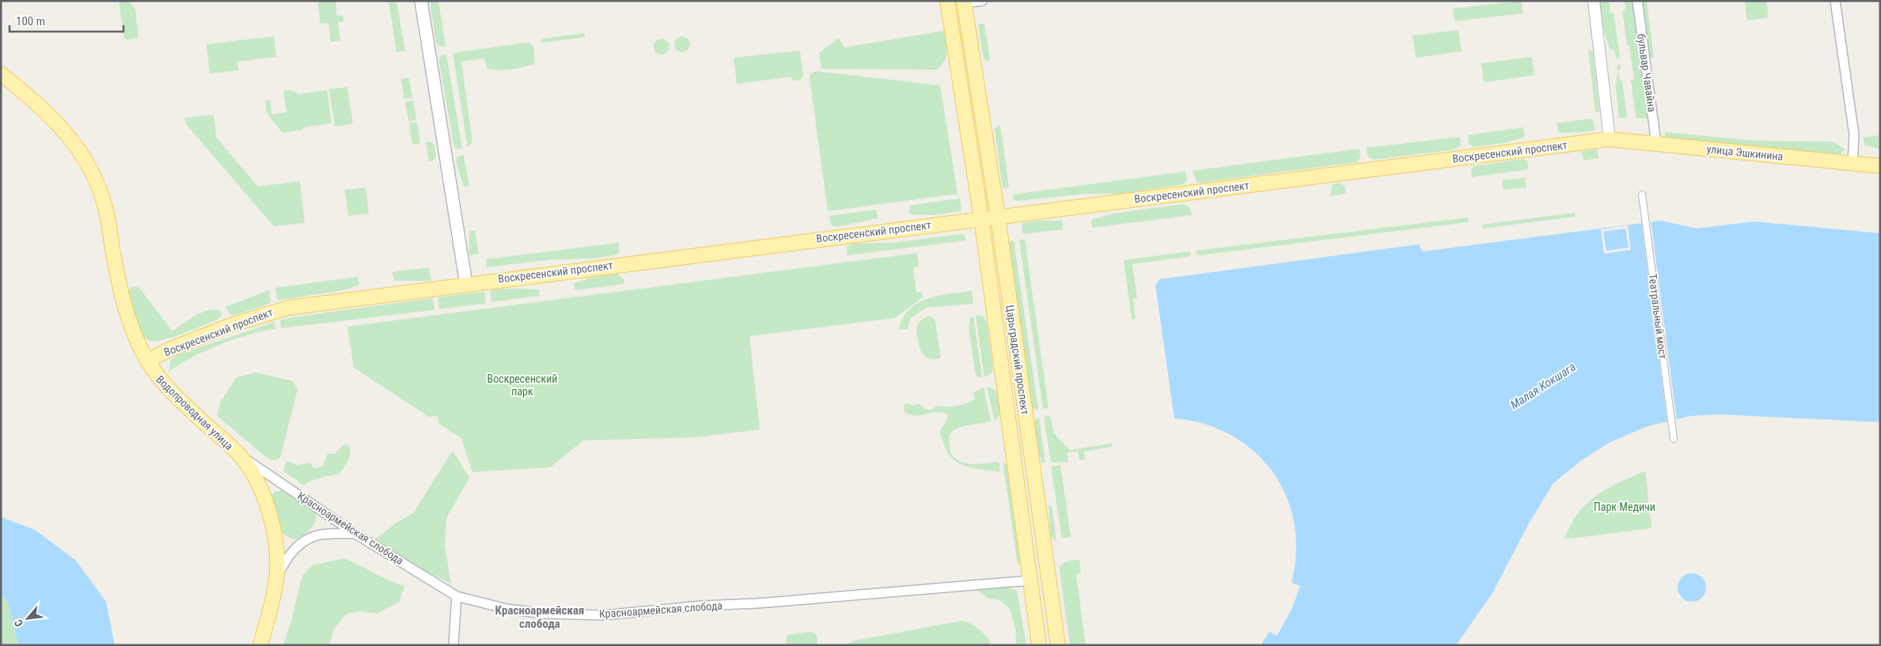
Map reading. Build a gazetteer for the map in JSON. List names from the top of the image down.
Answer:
{
  "streets": {
    "main road": [
      "Воскресенский проспект",
      "улица Эшкинина",
      "Царьградский проспект",
      "Водопроводная улица"
    ],
    "street": ["бульвар Чавайна", "Театральный мост", "Красноармейская слобода"]
  },
  "crossings": [
    ["бульвар Чавайна", "улица Эшкинина"],
    ["Воскресенский проспект", "улица Эшкинина"],
    ["Воскресенский проспект", "Царьградский проспект"],
    ["Воскресенский проспект", "Водопроводная улица"],
    ["Царьградский проспект", "Красноармейская слобода"],
    ["Водопроводная улица", "Красноармейская слобода"]
  ],
  "districts": ["Красноармейская слобода"],
  "water": ["Малая Кокшага"],
  "parks": ["Воскресенский парк", "Парк Медичи"],
  "scale_bar": "100 m",
  "north": "bottom left"
}
